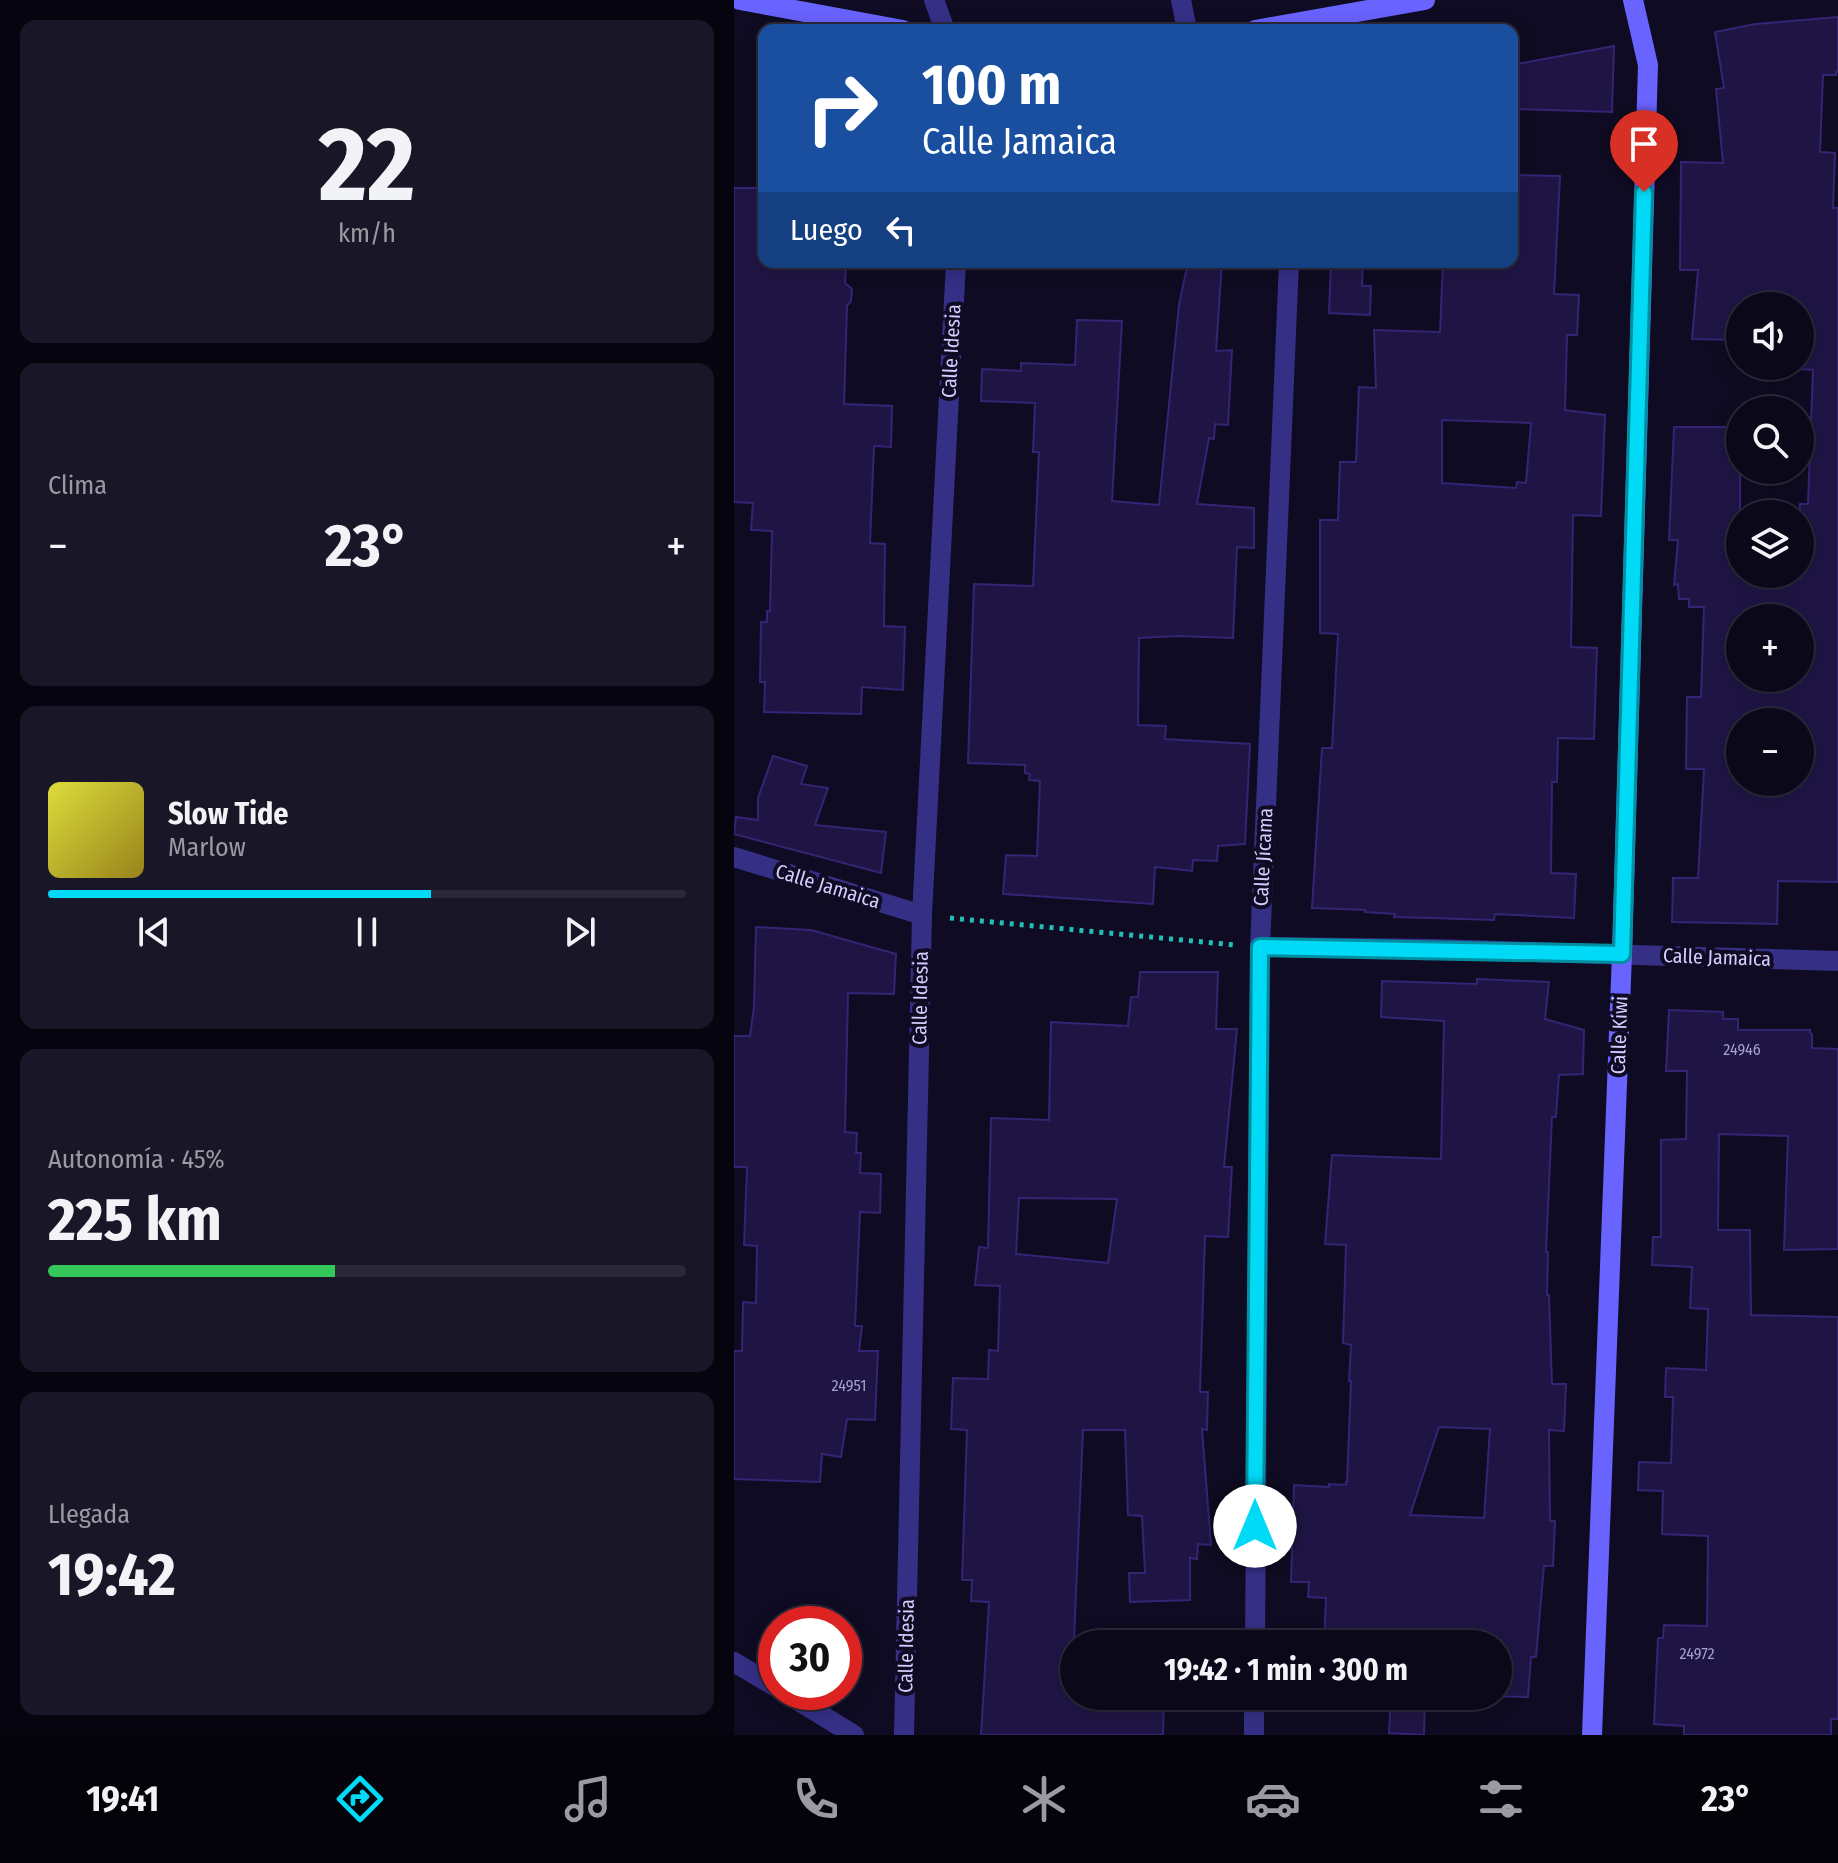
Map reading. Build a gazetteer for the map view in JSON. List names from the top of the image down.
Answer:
{
  "streets": {
    "street": [
      "Calle Idesia",
      "Calle Jícama",
      "Calle Jamaica",
      "Calle Kiwi"
    ]
  },
  "crossings": [
    ["Calle Idesia", "Calle Jamaica"],
    ["Calle Jícama", "Calle Jamaica"],
    ["Calle Jamaica", "Calle Kiwi"]
  ],
  "house_numbers": ["24946", "24951", "24972"],
  "page": {
    "tile": [
      ["22", "km/h"],
      "Clima",
      ["Autonomía · 45%", "225 km"],
      ["Llegada", "19:42"]
    ],
    "turn": ["100 m", "Calle Jamaica"],
    "then": "Luego",
    "map_buttons": ["+", "−"],
    "heat": ["−", "23°", "+"],
    "song": ["Slow Tide", "Marlow"],
    "limit": "30",
    "trip": "19:42 · 1 min · 300 m",
    "tabs": ["19:41", "23°"]
  }
}
